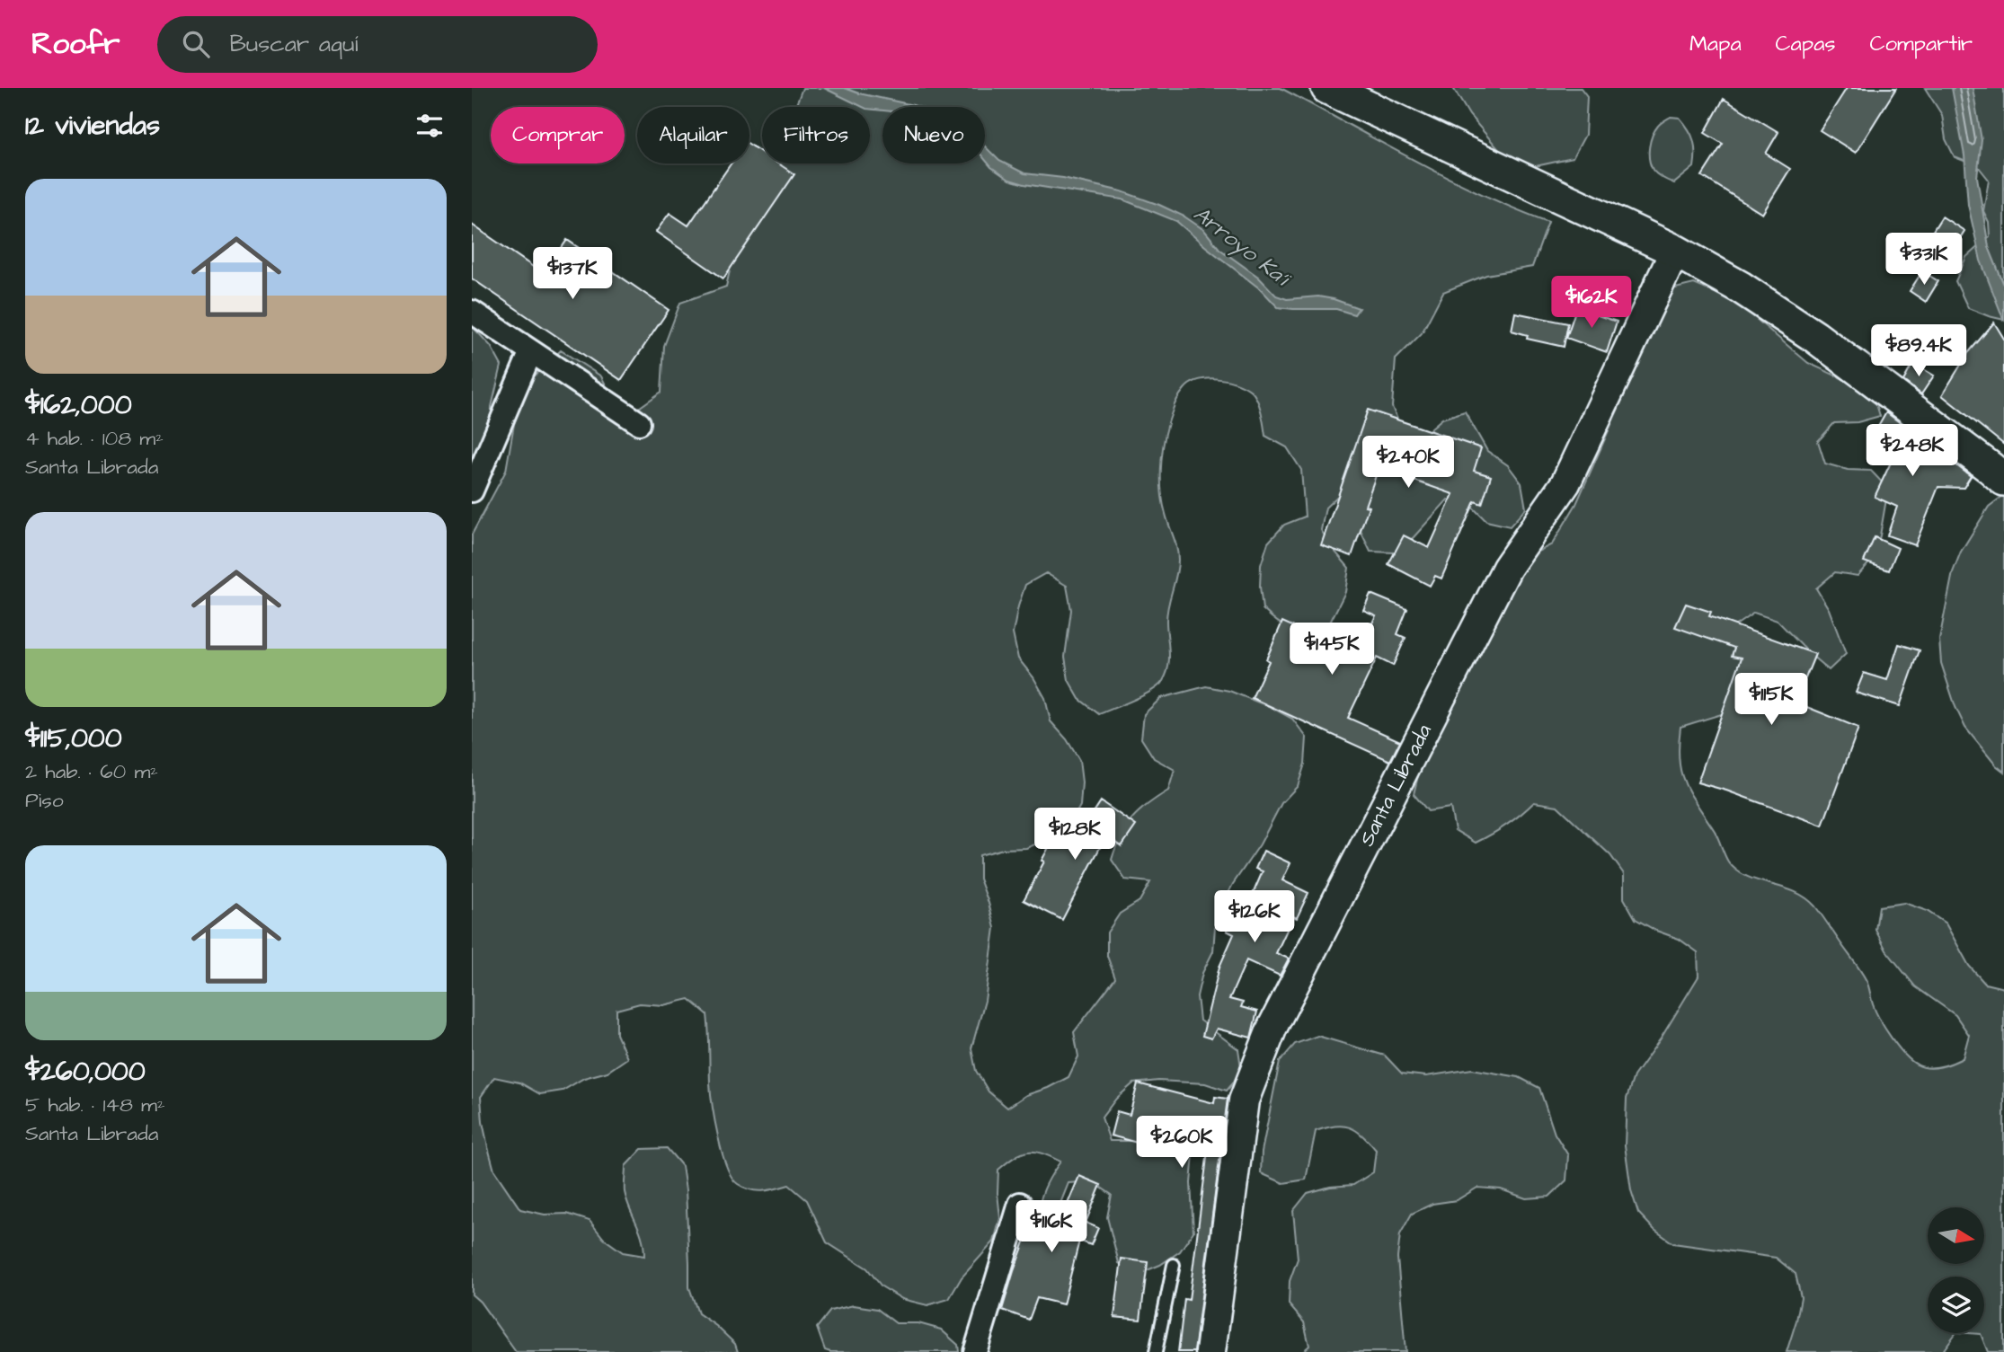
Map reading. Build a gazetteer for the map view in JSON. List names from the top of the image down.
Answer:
{
  "streets": {
    "street": ["Santa Librada"]
  },
  "water": ["Arroyo Ka'i"],
  "north": "right",
  "page": {
    "header": "Roofr",
    "search": "Buscar aquí",
    "nav": ["Mapa", "Capas", "Compartir"],
    "heading": "12 viviendas",
    "chip": [
      "Comprar",
      "Alquilar",
      "Filtros",
      "Nuevo"
    ],
    "list": [
      {
        "name": "$162,000",
        "note": "4 hab. · 108 m² · Santa Librada"
      },
      {
        "name": "$115,000",
        "note": "2 hab. · 60 m² · Piso"
      },
      {
        "name": "$260,000",
        "note": "5 hab. · 148 m² · Santa Librada"
      }
    ],
    "price": [
      "$331K",
      "$137K",
      "$162K",
      "$89.4K",
      "$248K",
      "$240K",
      "$145K",
      "$115K",
      "$128K",
      "$126K",
      "$260K",
      "$116K"
    ]
  }
}
